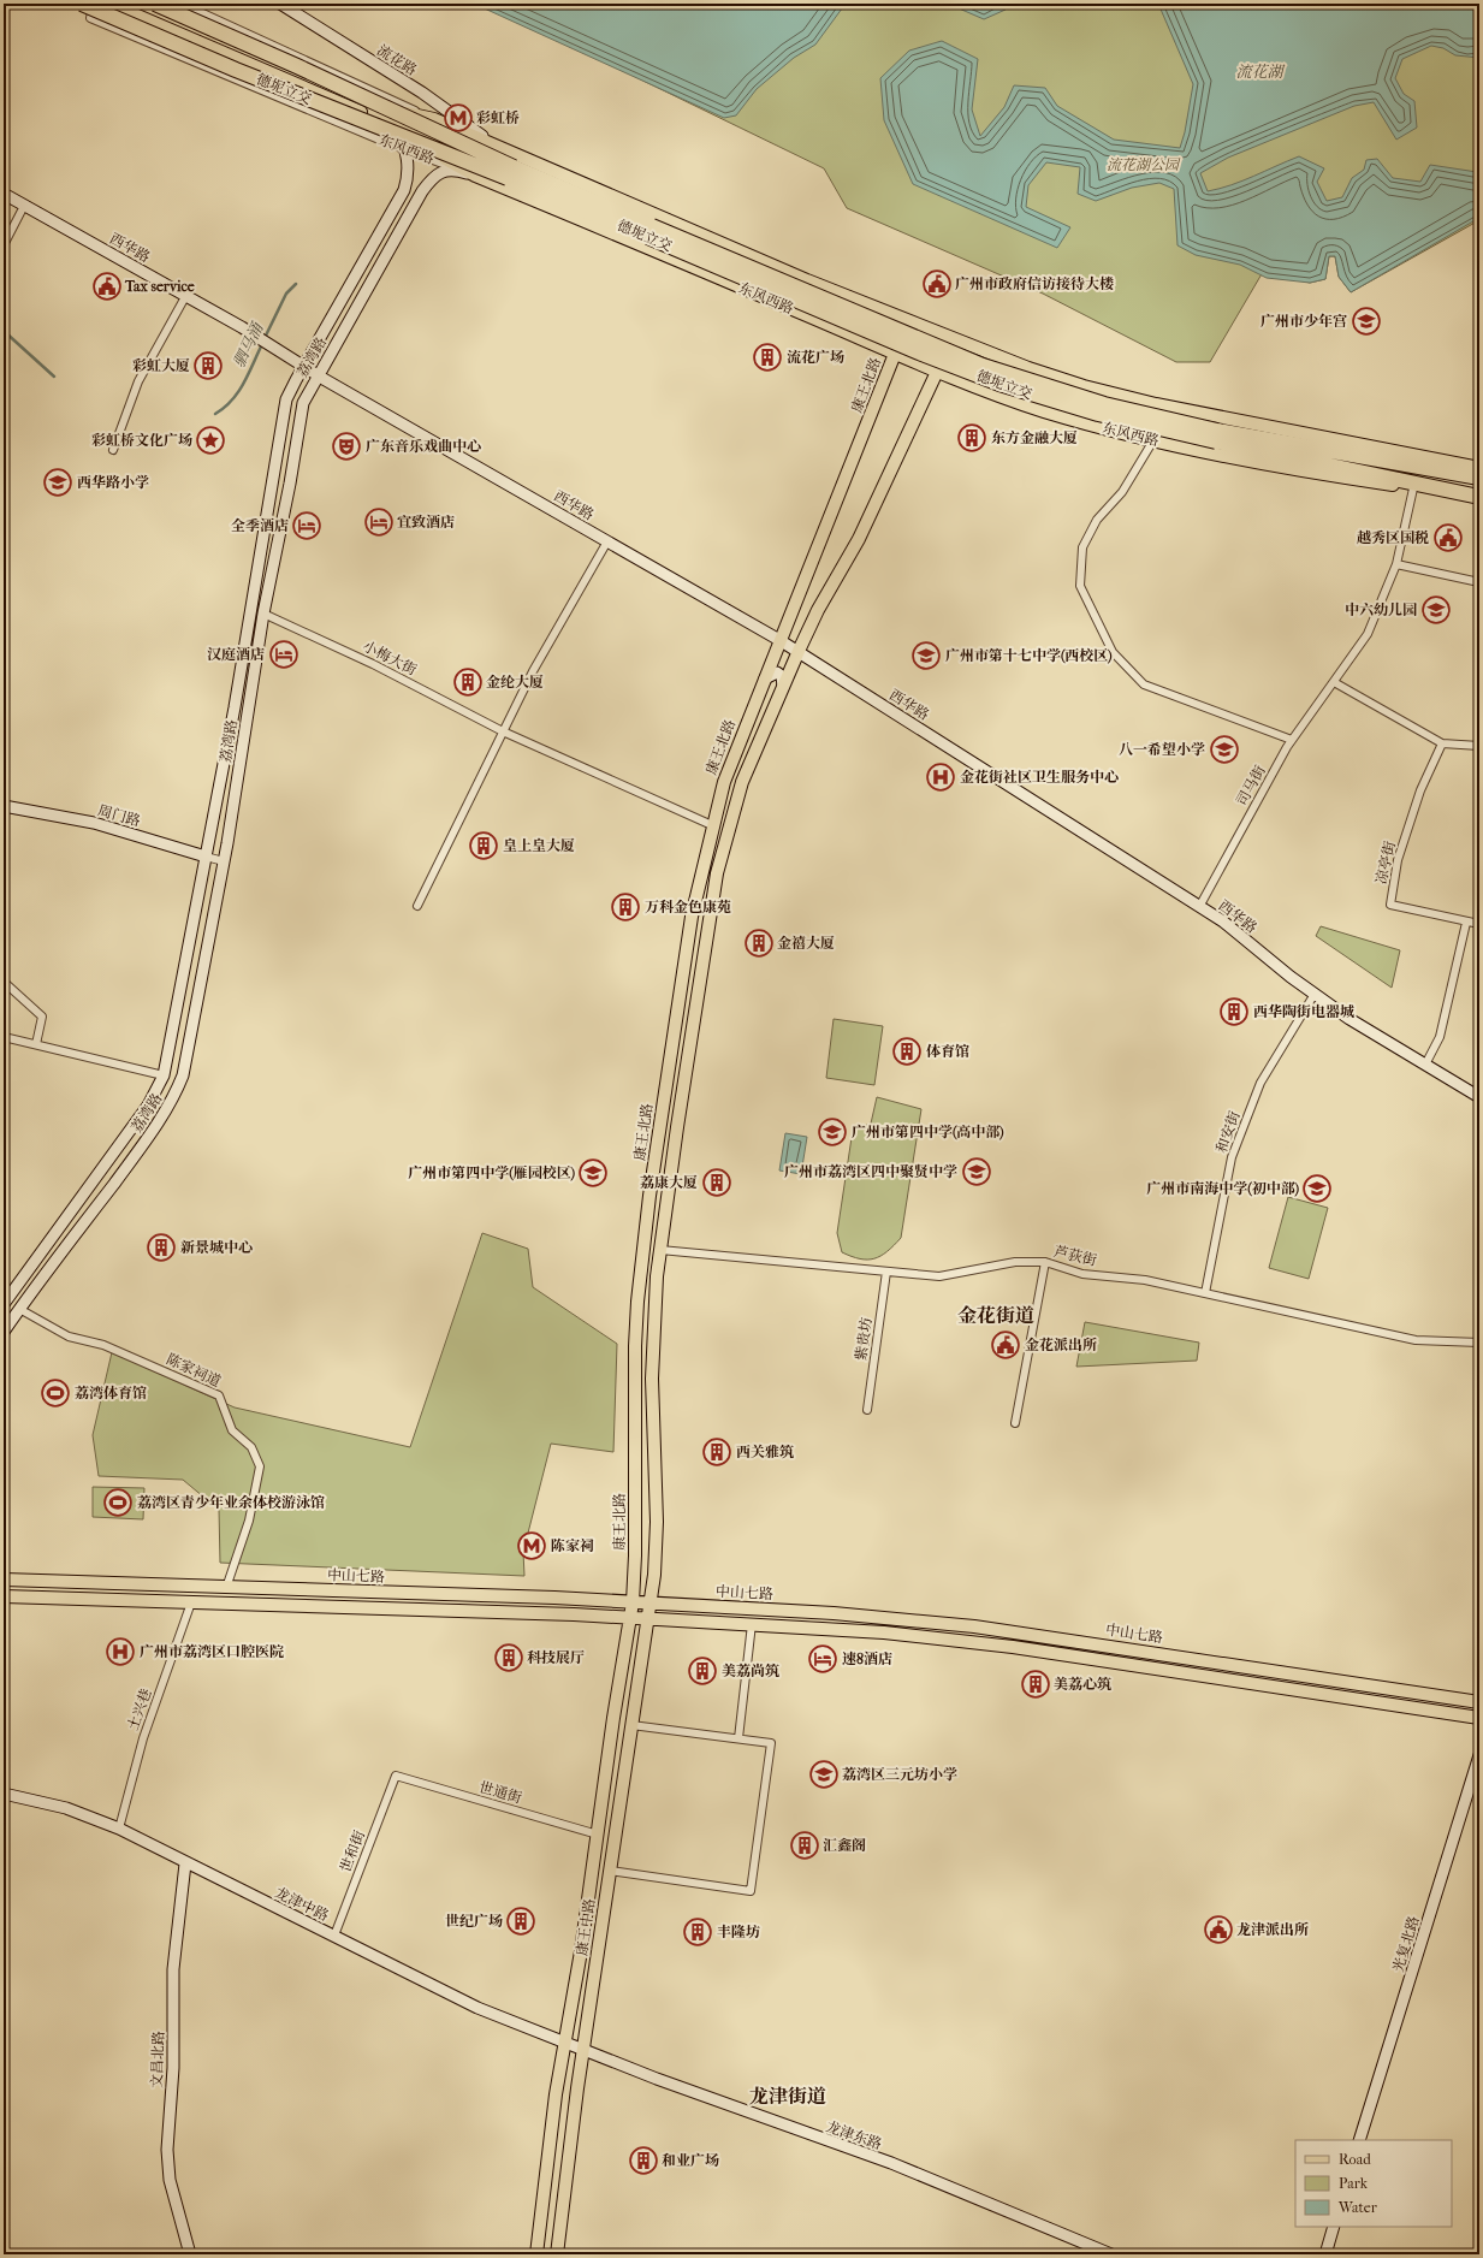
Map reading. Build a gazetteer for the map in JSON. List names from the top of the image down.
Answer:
{
  "streets": {
    "highway": ["德坭立交", "东风西路"],
    "main road": [
      "流花路",
      "西华路",
      "荔湾路",
      "康王北路",
      "周门路",
      "中山七路",
      "龙津中路",
      "康王中路",
      "光复北路",
      "文昌北路",
      "龙津东路"
    ],
    "street": [
      "小梅大街",
      "司马街",
      "凉亭街",
      "和安街",
      "芦荻街",
      "紫贵坊",
      "陈家祠道",
      "土兴巷",
      "世通街",
      "世和街"
    ]
  },
  "crossings": [
    ["德坭立交", "东风西路"],
    ["东风西路", "荔湾路"],
    ["东风西路", "康王北路"],
    ["东风西路", "司马街"],
    ["西华路", "荔湾路"],
    ["西华路", "康王北路"],
    ["西华路", "司马街"],
    ["西华路", "和安街"],
    ["荔湾路", "小梅大街"],
    ["荔湾路", "周门路"],
    ["荔湾路", "陈家祠道"],
    ["康王北路", "小梅大街"],
    ["康王北路", "中山七路"],
    ["康王北路", "康王中路"],
    ["和安街", "芦荻街"],
    ["芦荻街", "紫贵坊"],
    ["陈家祠道", "中山七路"],
    ["中山七路", "康王中路"],
    ["土兴巷", "龙津中路"],
    ["世通街", "世和街"],
    ["世通街", "康王中路"],
    ["世和街", "龙津中路"],
    ["龙津中路", "康王中路"],
    ["龙津中路", "文昌北路"],
    ["龙津中路", "龙津东路"],
    ["康王中路", "龙津东路"]
  ],
  "districts": ["金花街道", "龙津街道"],
  "water": ["流花湖", "驷马涌"],
  "parks": ["流花湖公园"],
  "places": {
    "metro station": ["彩虹桥", "陈家祠"],
    "public building": [
      "广州市政府信访接待大楼",
      "Tax service",
      "越秀区国税",
      "金花派出所",
      "龙津派出所"
    ],
    "school or university": [
      "广州市少年宫",
      "西华路小学",
      "中六幼儿园",
      "广州市第十七中学(西校区)",
      "八一希望小学",
      "广州市第四中学(高中部)",
      "广州市荔湾区四中聚贤中学",
      "广州市第四中学(雁园校区)",
      "广州市南海中学(初中部)",
      "荔湾区三元坊小学"
    ],
    "building": [
      "流花广场",
      "彩虹大厦",
      "东方金融大厦",
      "金纶大厦",
      "皇上皇大厦",
      "万科金色康苑",
      "金禧大厦",
      "西华陶街电器城",
      "体育馆",
      "荔康大厦",
      "新景城中心",
      "西关雅筑",
      "科技展厅",
      "美荔尚筑",
      "美荔心筑",
      "汇鑫阁",
      "世纪广场",
      "丰隆坊",
      "和业广场"
    ],
    "place": ["彩虹桥文化广场"],
    "theatre": ["广东音乐戏曲中心"],
    "hotel": [
      "宜致酒店",
      "全季酒店",
      "汉庭酒店",
      "速8酒店"
    ],
    "hospital": ["金花街社区卫生服务中心", "广州市荔湾区口腔医院"],
    "sports": ["荔湾体育馆", "荔湾区青少年业余体校游泳馆"]
  },
  "legend": ["Road", "Park", "Water"]
}
